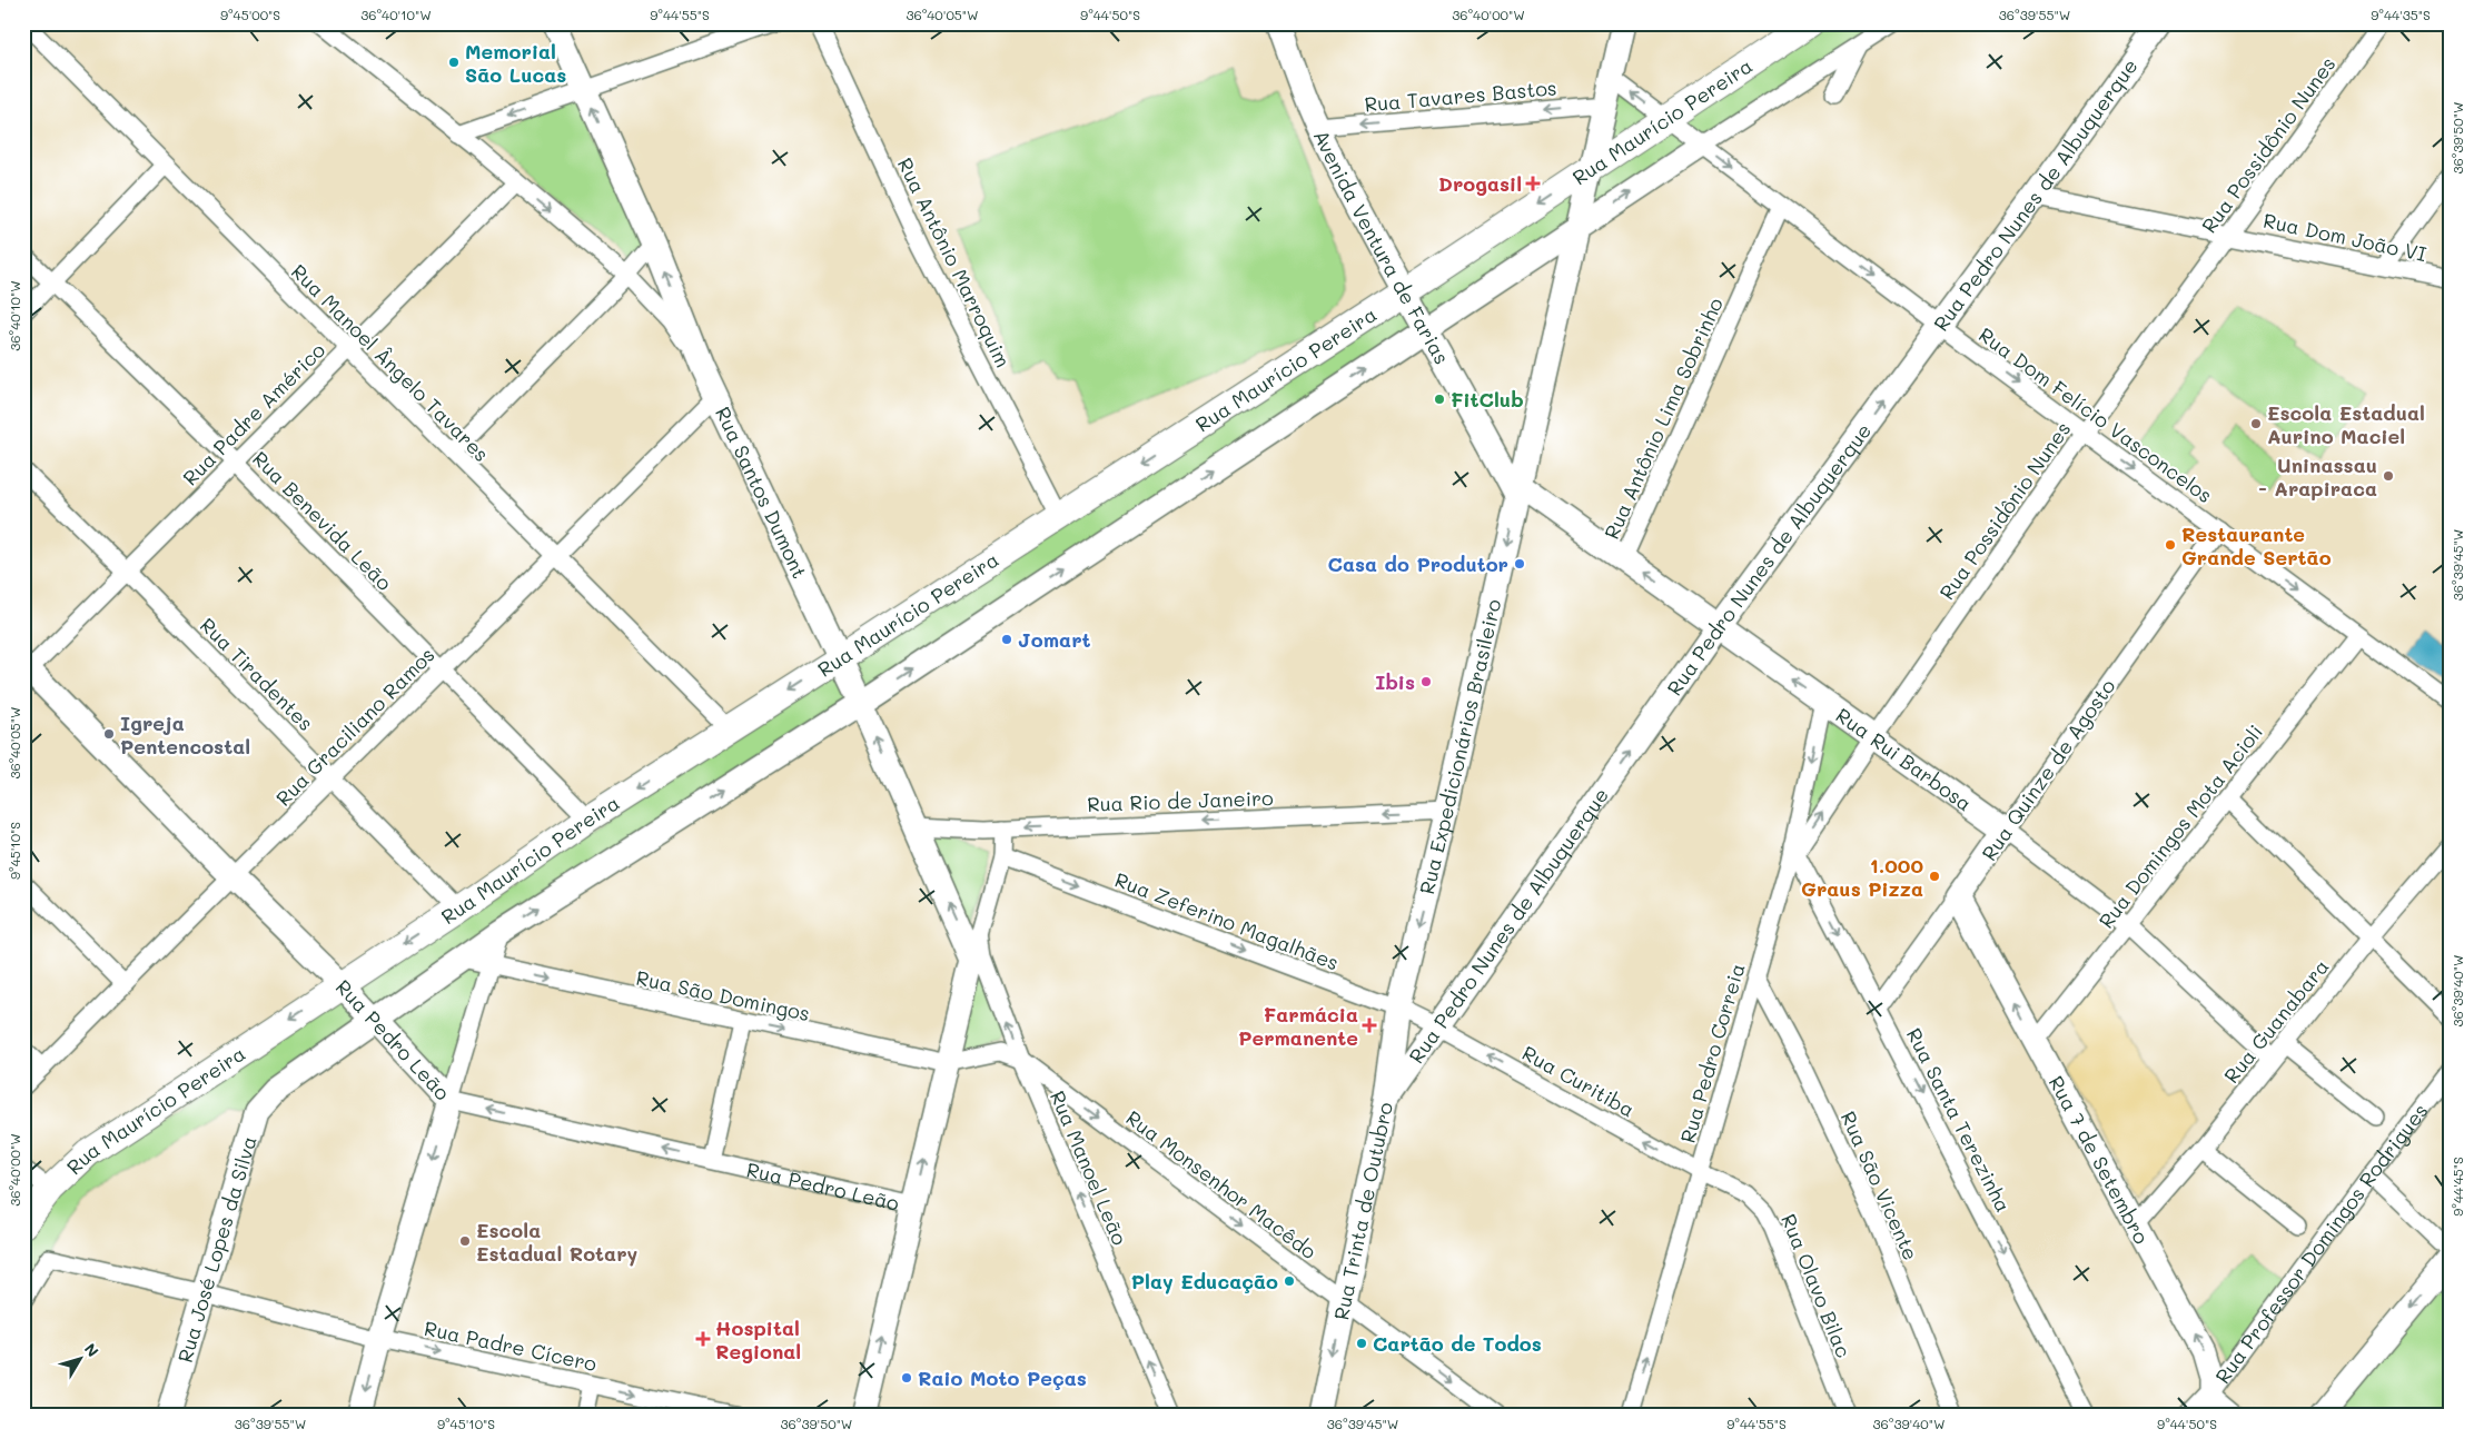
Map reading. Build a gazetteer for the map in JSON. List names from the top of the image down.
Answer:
{
  "streets": {
    "main road": ["Rua Maurício Pereira"],
    "street": [
      "Rua Tavares Bastos",
      "Rua Possidônio Nunes",
      "Rua Pedro Nunes de Albuquerque",
      "Rua Dom João VI",
      "Avenida Ventura de Farias",
      "Rua Antônio Marroquim",
      "Rua Manoel Ângelo Tavares",
      "Rua Padre Américo",
      "Rua Dom Felício Vasconcelos",
      "Rua Antônio Lima Sobrinho",
      "Rua Santos Dumont",
      "Rua Benevida Leão",
      "Rua Tiradentes",
      "Rua Graciliano Ramos",
      "Rua Expedicionários Brasileiro",
      "Rua Rui Barbosa",
      "Rua Quinze de Agosto",
      "Rua Rio de Janeiro",
      "Rua Domingos Mota Acioli",
      "Rua Zeferino Magalhães",
      "Rua São Domingos",
      "Rua Guanabara",
      "Rua Pedro Leão",
      "Rua Pedro Correia",
      "Rua Curitiba",
      "Rua Santa Terezinha",
      "Rua 7 de Setembro",
      "Rua Manoel Leão",
      "Rua Monsenhor Macêdo",
      "Rua São Vicente",
      "Rua Trinta de Outubro",
      "Rua Professor Domingos Rodrigues",
      "Rua José Lopes da Silva",
      "Rua Olavo Bilac",
      "Rua Padre Cícero"
    ]
  },
  "crossings": [
    ["Rua Tavares Bastos", "Avenida Ventura de Farias"],
    ["Rua Tavares Bastos", "Rua Expedicionários Brasileiro"],
    ["Rua Maurício Pereira", "Avenida Ventura de Farias"],
    ["Rua Maurício Pereira", "Rua Antônio Marroquim"],
    ["Rua Maurício Pereira", "Rua Manoel Ângelo Tavares"],
    ["Rua Maurício Pereira", "Rua Dom Felício Vasconcelos"],
    ["Rua Maurício Pereira", "Rua Santos Dumont"],
    ["Rua Maurício Pereira", "Rua Benevida Leão"],
    ["Rua Maurício Pereira", "Rua Tiradentes"],
    ["Rua Maurício Pereira", "Rua Expedicionários Brasileiro"],
    ["Rua Maurício Pereira", "Rua Pedro Leão"],
    ["Rua Possidônio Nunes", "Rua Dom João VI"],
    ["Rua Possidônio Nunes", "Rua Dom Felício Vasconcelos"],
    ["Rua Possidônio Nunes", "Rua Rui Barbosa"],
    ["Rua Possidônio Nunes", "Rua Pedro Correia"],
    ["Rua Possidônio Nunes", "Rua Santa Terezinha"],
    ["Rua Pedro Nunes de Albuquerque", "Rua Dom João VI"],
    ["Rua Pedro Nunes de Albuquerque", "Rua Dom Felício Vasconcelos"],
    ["Rua Pedro Nunes de Albuquerque", "Rua Rui Barbosa"],
    ["Rua Pedro Nunes de Albuquerque", "Rua Zeferino Magalhães"],
    ["Rua Pedro Nunes de Albuquerque", "Rua Curitiba"],
    ["Rua Pedro Nunes de Albuquerque", "Rua Trinta de Outubro"],
    ["Avenida Ventura de Farias", "Rua Expedicionários Brasileiro"],
    ["Avenida Ventura de Farias", "Rua Rui Barbosa"],
    ["Rua Manoel Ângelo Tavares", "Rua Padre Américo"],
    ["Rua Manoel Ângelo Tavares", "Rua Graciliano Ramos"],
    ["Rua Padre Américo", "Rua Benevida Leão"],
    ["Rua Padre Américo", "Rua Tiradentes"],
    ["Rua Padre Américo", "Rua Pedro Leão"],
    ["Rua Dom Felício Vasconcelos", "Rua Antônio Lima Sobrinho"],
    ["Rua Dom Felício Vasconcelos", "Rua Expedicionários Brasileiro"],
    ["Rua Dom Felício Vasconcelos", "Rua Quinze de Agosto"],
    ["Rua Dom Felício Vasconcelos", "Rua Domingos Mota Acioli"],
    ["Rua Antônio Lima Sobrinho", "Rua Rui Barbosa"],
    ["Rua Santos Dumont", "Rua Graciliano Ramos"],
    ["Rua Santos Dumont", "Rua Rio de Janeiro"],
    ["Rua Benevida Leão", "Rua Graciliano Ramos"],
    ["Rua Tiradentes", "Rua Graciliano Ramos"],
    ["Rua Graciliano Ramos", "Rua Pedro Leão"],
    ["Rua Expedicionários Brasileiro", "Rua Rui Barbosa"],
    ["Rua Expedicionários Brasileiro", "Rua Rio de Janeiro"],
    ["Rua Expedicionários Brasileiro", "Rua Zeferino Magalhães"],
    ["Rua Expedicionários Brasileiro", "Rua Trinta de Outubro"],
    ["Rua Rui Barbosa", "Rua Quinze de Agosto"],
    ["Rua Rui Barbosa", "Rua Domingos Mota Acioli"],
    ["Rua Rui Barbosa", "Rua Guanabara"],
    ["Rua Rui Barbosa", "Rua Pedro Correia"],
    ["Rua Quinze de Agosto", "Rua Santa Terezinha"],
    ["Rua Quinze de Agosto", "Rua 7 de Setembro"],
    ["Rua Domingos Mota Acioli", "Rua 7 de Setembro"],
    ["Rua Zeferino Magalhães", "Rua Curitiba"],
    ["Rua Zeferino Magalhães", "Rua Trinta de Outubro"],
    ["Rua São Domingos", "Rua Monsenhor Macêdo"],
    ["Rua Guanabara", "Rua 7 de Setembro"],
    ["Rua Pedro Leão", "Rua José Lopes da Silva"],
    ["Rua Pedro Correia", "Rua Curitiba"],
    ["Rua Pedro Correia", "Rua Santa Terezinha"],
    ["Rua Pedro Correia", "Rua São Vicente"],
    ["Rua Pedro Correia", "Rua Olavo Bilac"],
    ["Rua Curitiba", "Rua Olavo Bilac"],
    ["Rua 7 de Setembro", "Rua Professor Domingos Rodrigues"],
    ["Rua Manoel Leão", "Rua Monsenhor Macêdo"],
    ["Rua Monsenhor Macêdo", "Rua Trinta de Outubro"],
    ["Rua José Lopes da Silva", "Rua Padre Cícero"]
  ],
  "one_way": [
    "Rua Tavares Bastos",
    "Rua Maurício Pereira",
    "Rua Pedro Nunes de Albuquerque",
    "Rua Dom Felício Vasconcelos",
    "Rua Santos Dumont",
    "Rua Expedicionários Brasileiro",
    "Rua Rio de Janeiro",
    "Rua Zeferino Magalhães",
    "Rua São Domingos",
    "Rua Curitiba",
    "Rua Santa Terezinha",
    "Rua 7 de Setembro",
    "Rua Manoel Leão",
    "Rua Monsenhor Macêdo",
    "Rua Padre Cícero"
  ],
  "places": {
    "other": [
      "Memorial São Lucas",
      "FitClub",
      "Escola Estadual Aurino Maciel",
      "Uninassau - Arapiraca",
      "Restaurante Grande Sertão",
      "Casa do Produtor",
      "Jomart",
      "Ibis",
      "Igreja Pentencostal",
      "1.000 Graus Pizza",
      "Escola Estadual Rotary",
      "Play Educação",
      "Cartão de Todos",
      "Raio Moto Peças"
    ],
    "health": ["Drogasil", "Farmácia Permanente", "Hospital Regional"]
  },
  "north": "top right",
  "coordinates": [
    "9°45'00\"S",
    "36°40'10\"W",
    "9°44'55\"S",
    "36°40'05\"W",
    "9°44'50\"S",
    "36°40'00\"W",
    "36°39'55\"W",
    "9°44'35\"S",
    "36°39'50\"W",
    "36°39'45\"W",
    "9°45'10\"S",
    "36°39'40\"W",
    "9°44'45\"S"
  ]
}
